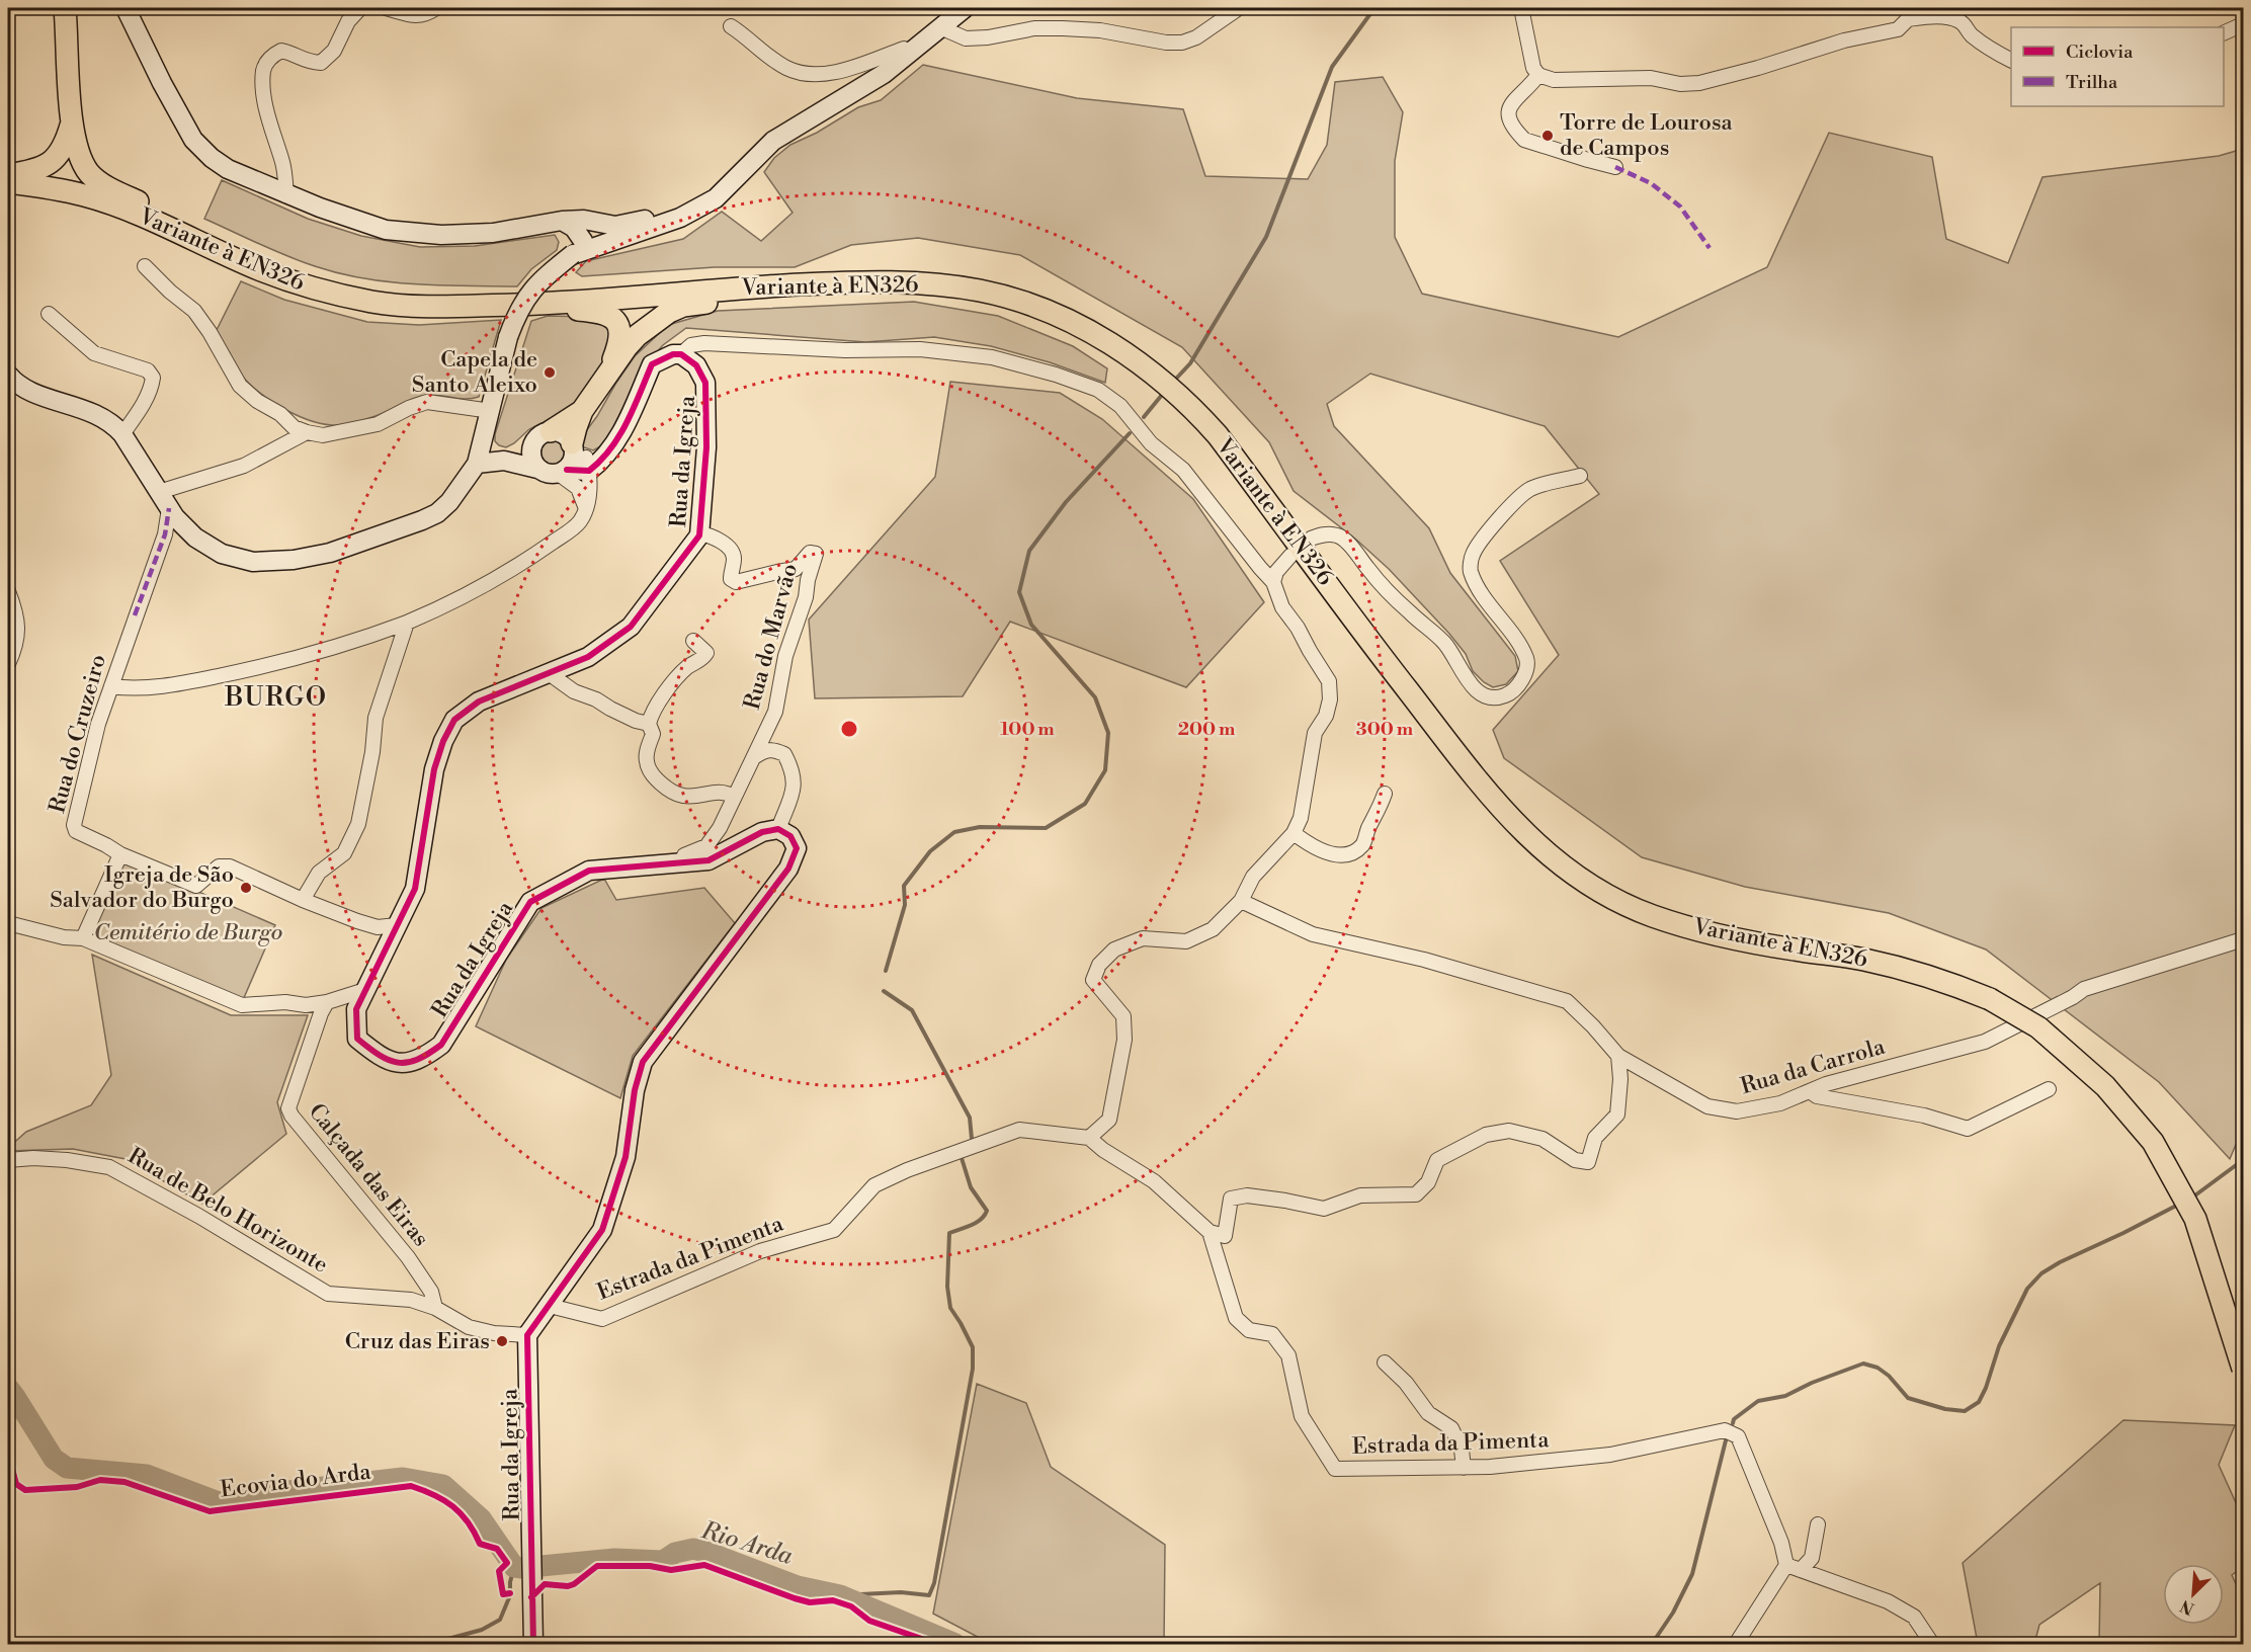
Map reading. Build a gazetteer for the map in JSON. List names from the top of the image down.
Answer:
{
  "streets": {
    "main road": ["Variante à EN326"],
    "street": [
      "Rua da Igreja",
      "Rua do Marvão",
      "Rua do Cruzeiro",
      "Rua da Carrola",
      "Calçada das Eiras",
      "Rua de Belo Horizonte",
      "Estrada da Pimenta"
    ],
    "cycle path": ["Ecovia do Arda"]
  },
  "crossings": [
    ["Rua da Igreja", "Rua do Marvão"],
    ["Rua da Igreja", "Rua de Belo Horizonte"],
    ["Calçada das Eiras", "Rua de Belo Horizonte"]
  ],
  "districts": ["BURGO"],
  "water": ["Rio Arda"],
  "parks": ["Cemitério de Burgo"],
  "places": [
    "Torre de Lourosa de Campos",
    "Capela de Santo Aleixo",
    "Igreja de São Salvador do Burgo",
    "Cruz das Eiras"
  ],
  "legend": ["Ciclovia", "Trilha"],
  "north": "bottom left",
  "rings": ["100 m", "200 m", "300 m"]
}
